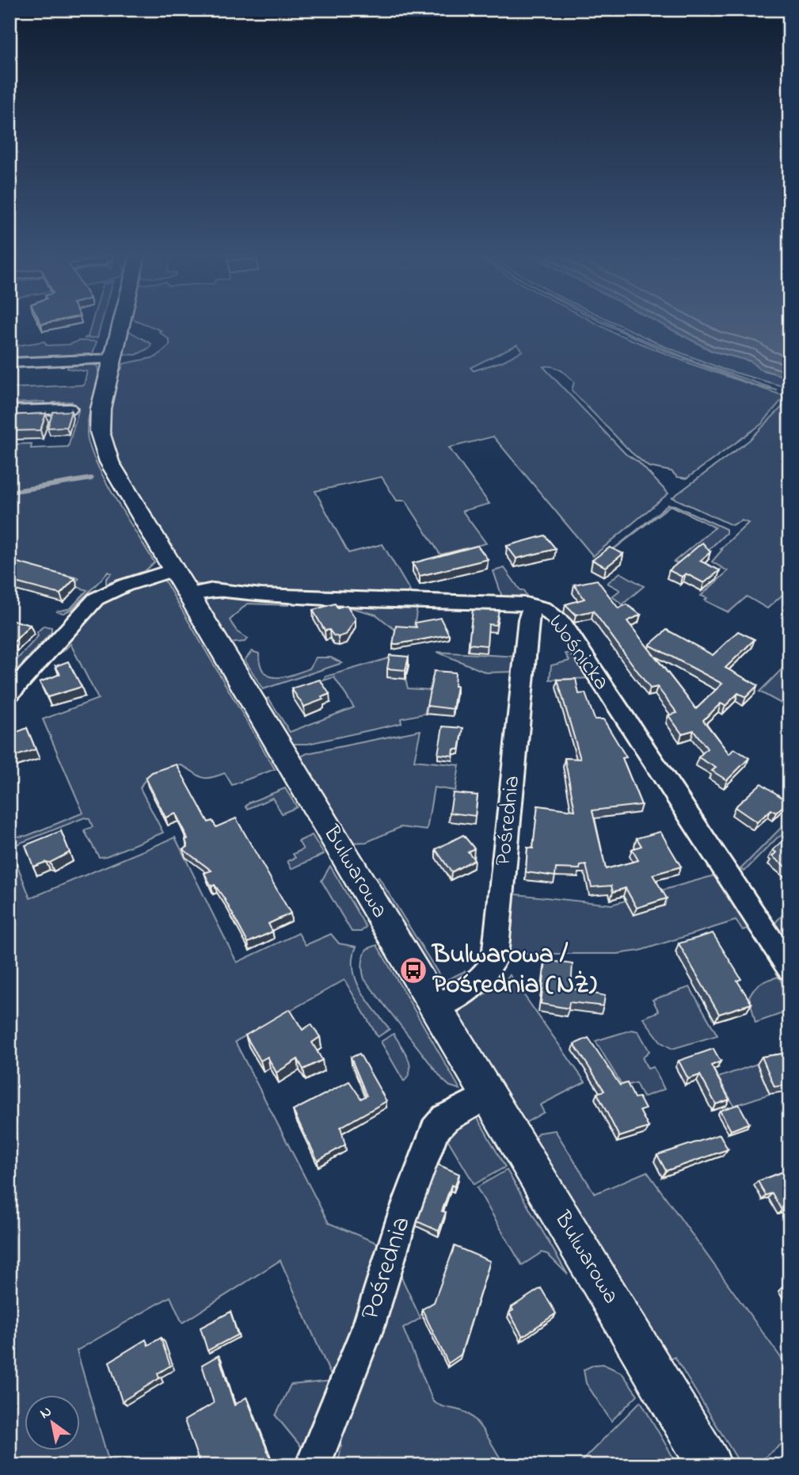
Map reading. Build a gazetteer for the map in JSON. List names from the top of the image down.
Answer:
{
  "streets": {
    "street": ["Wośnicka", "Pośrednia", "Bulwarowa"]
  },
  "crossings": [
    ["Wośnicka", "Pośrednia"],
    ["Wośnicka", "Bulwarowa"],
    ["Pośrednia", "Bulwarowa"]
  ],
  "places": {
    "bus stop": ["Bulwarowa / Pośrednia (NŻ)"]
  },
  "north": "top left"
}
